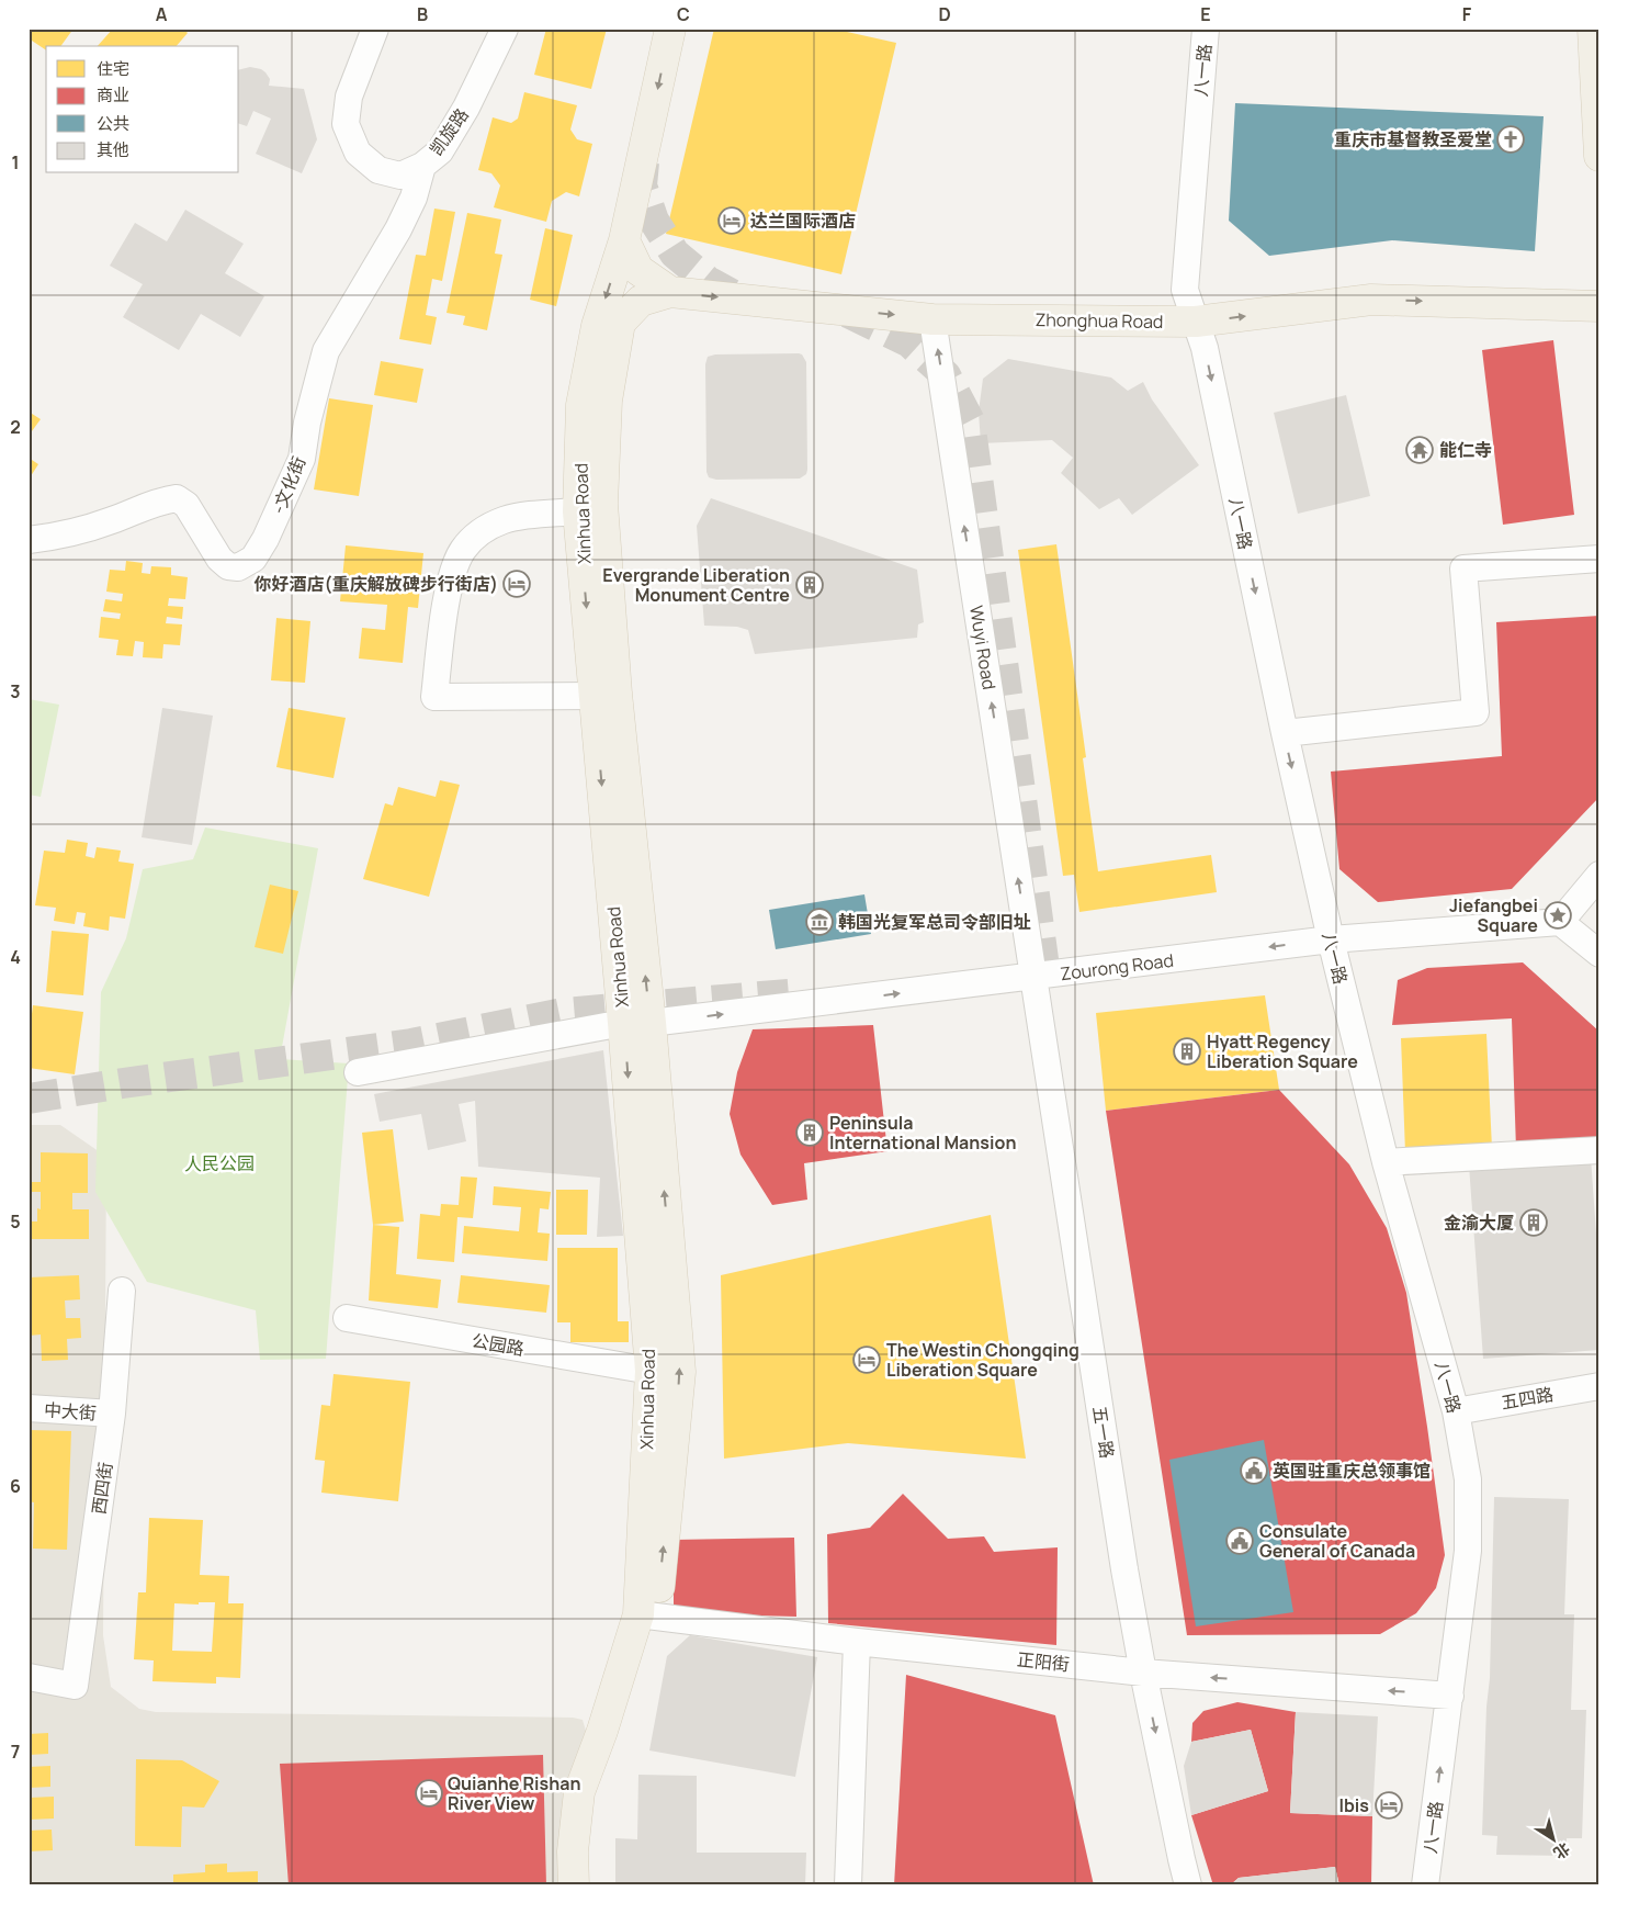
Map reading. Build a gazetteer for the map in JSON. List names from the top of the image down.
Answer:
{
  "streets": {
    "main road": ["Zhonghua Road", "Xinhua Road"],
    "street": [
      "八一路",
      "凯旋路",
      "-文化街",
      "Wuyi Road",
      "Zourong Road",
      "公园路",
      "五四路",
      "中大街",
      "五一路",
      "西四街",
      "正阳街"
    ]
  },
  "crossings": [
    ["八一路", "Zhonghua Road"],
    ["八一路", "Zourong Road"],
    ["八一路", "五四路"],
    ["八一路", "正阳街"],
    ["凯旋路", "-文化街"],
    ["Zhonghua Road", "Xinhua Road"],
    ["Zhonghua Road", "Wuyi Road"],
    ["Xinhua Road", "Zourong Road"],
    ["Xinhua Road", "公园路"],
    ["Xinhua Road", "正阳街"],
    ["Wuyi Road", "Zourong Road"],
    ["Wuyi Road", "五一路"],
    ["Zourong Road", "五一路"],
    ["中大街", "西四街"],
    ["五一路", "正阳街"]
  ],
  "one_way": ["Zhonghua Road", "Wuyi Road", "正阳街"],
  "parks": ["人民公园"],
  "places": {
    "church": ["重庆市基督教圣爱堂"],
    "hotel": [
      "达兰国际酒店",
      "你好酒店(重庆解放碑步行街店)",
      "The Westin Chongqing Liberation Square",
      "Quianhe Rishan River View",
      "Ibis"
    ],
    "temple": ["能仁寺"],
    "building": [
      "Evergrande Liberation Monument Centre",
      "Hyatt Regency Liberation Square",
      "Peninsula International Mansion",
      "金渝大厦"
    ],
    "place": ["Jiefangbei Square"],
    "museum": ["韩国光复军总司令部旧址"],
    "public building": ["英国驻重庆总领事馆", "Consulate General of Canada"]
  },
  "legend": [
    "住宅",
    "商业",
    "公共",
    "其他"
  ],
  "north": "bottom right",
  "grid": {
    "columns": [
      "A",
      "B",
      "C",
      "D",
      "E",
      "F"
    ],
    "rows": [
      "1",
      "2",
      "3",
      "4",
      "5",
      "6",
      "7"
    ]
  }
}
